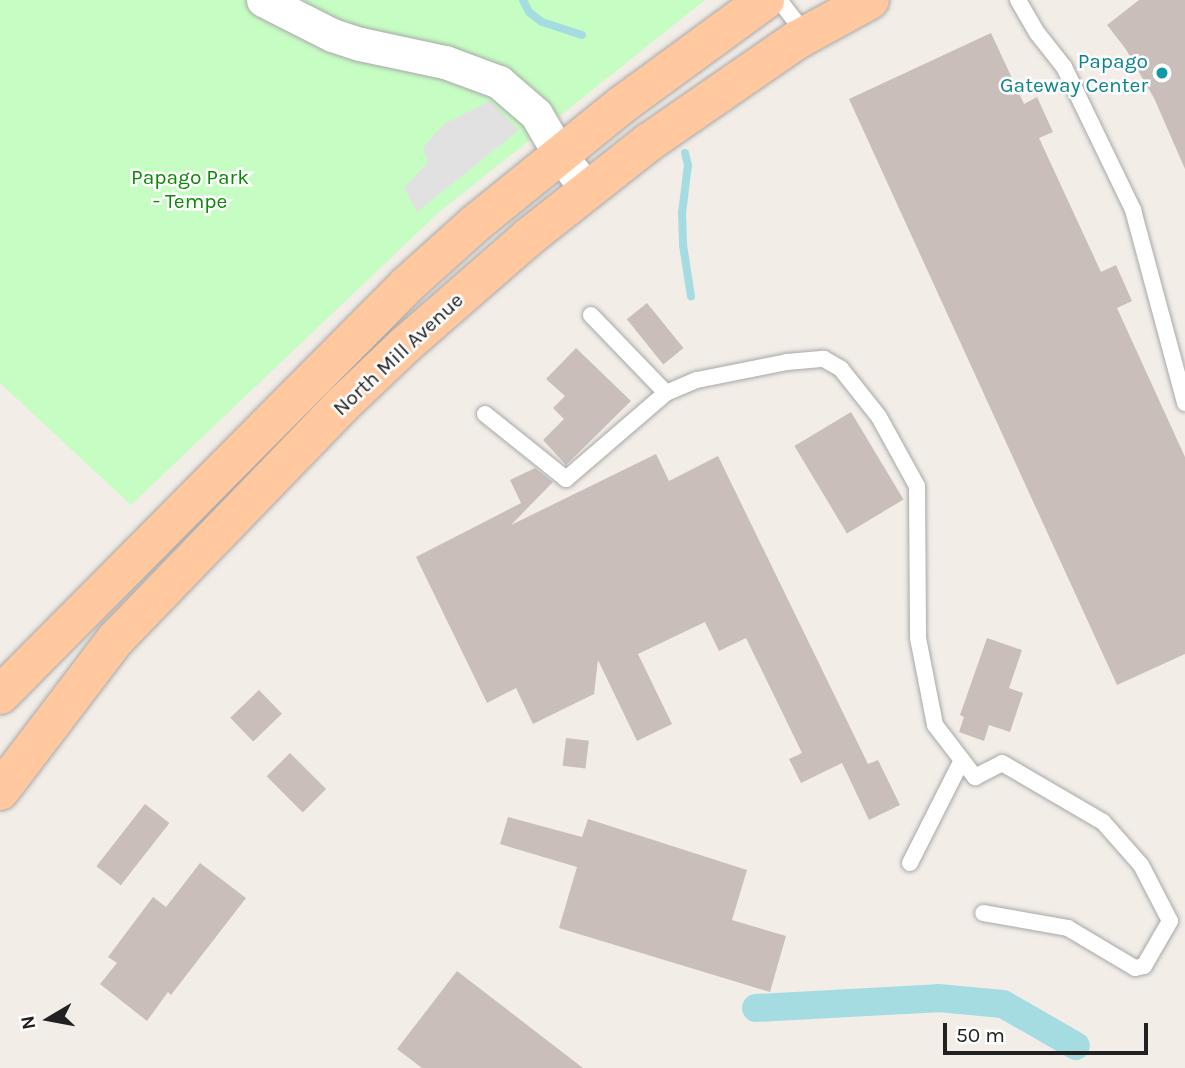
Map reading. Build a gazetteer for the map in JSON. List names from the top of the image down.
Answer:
{
  "streets": {
    "main road": ["North Mill Avenue"]
  },
  "parks": ["Papago Park - Tempe"],
  "places": ["Papago Gateway Center"],
  "scale_bar": "50 m",
  "north": "left"
}
